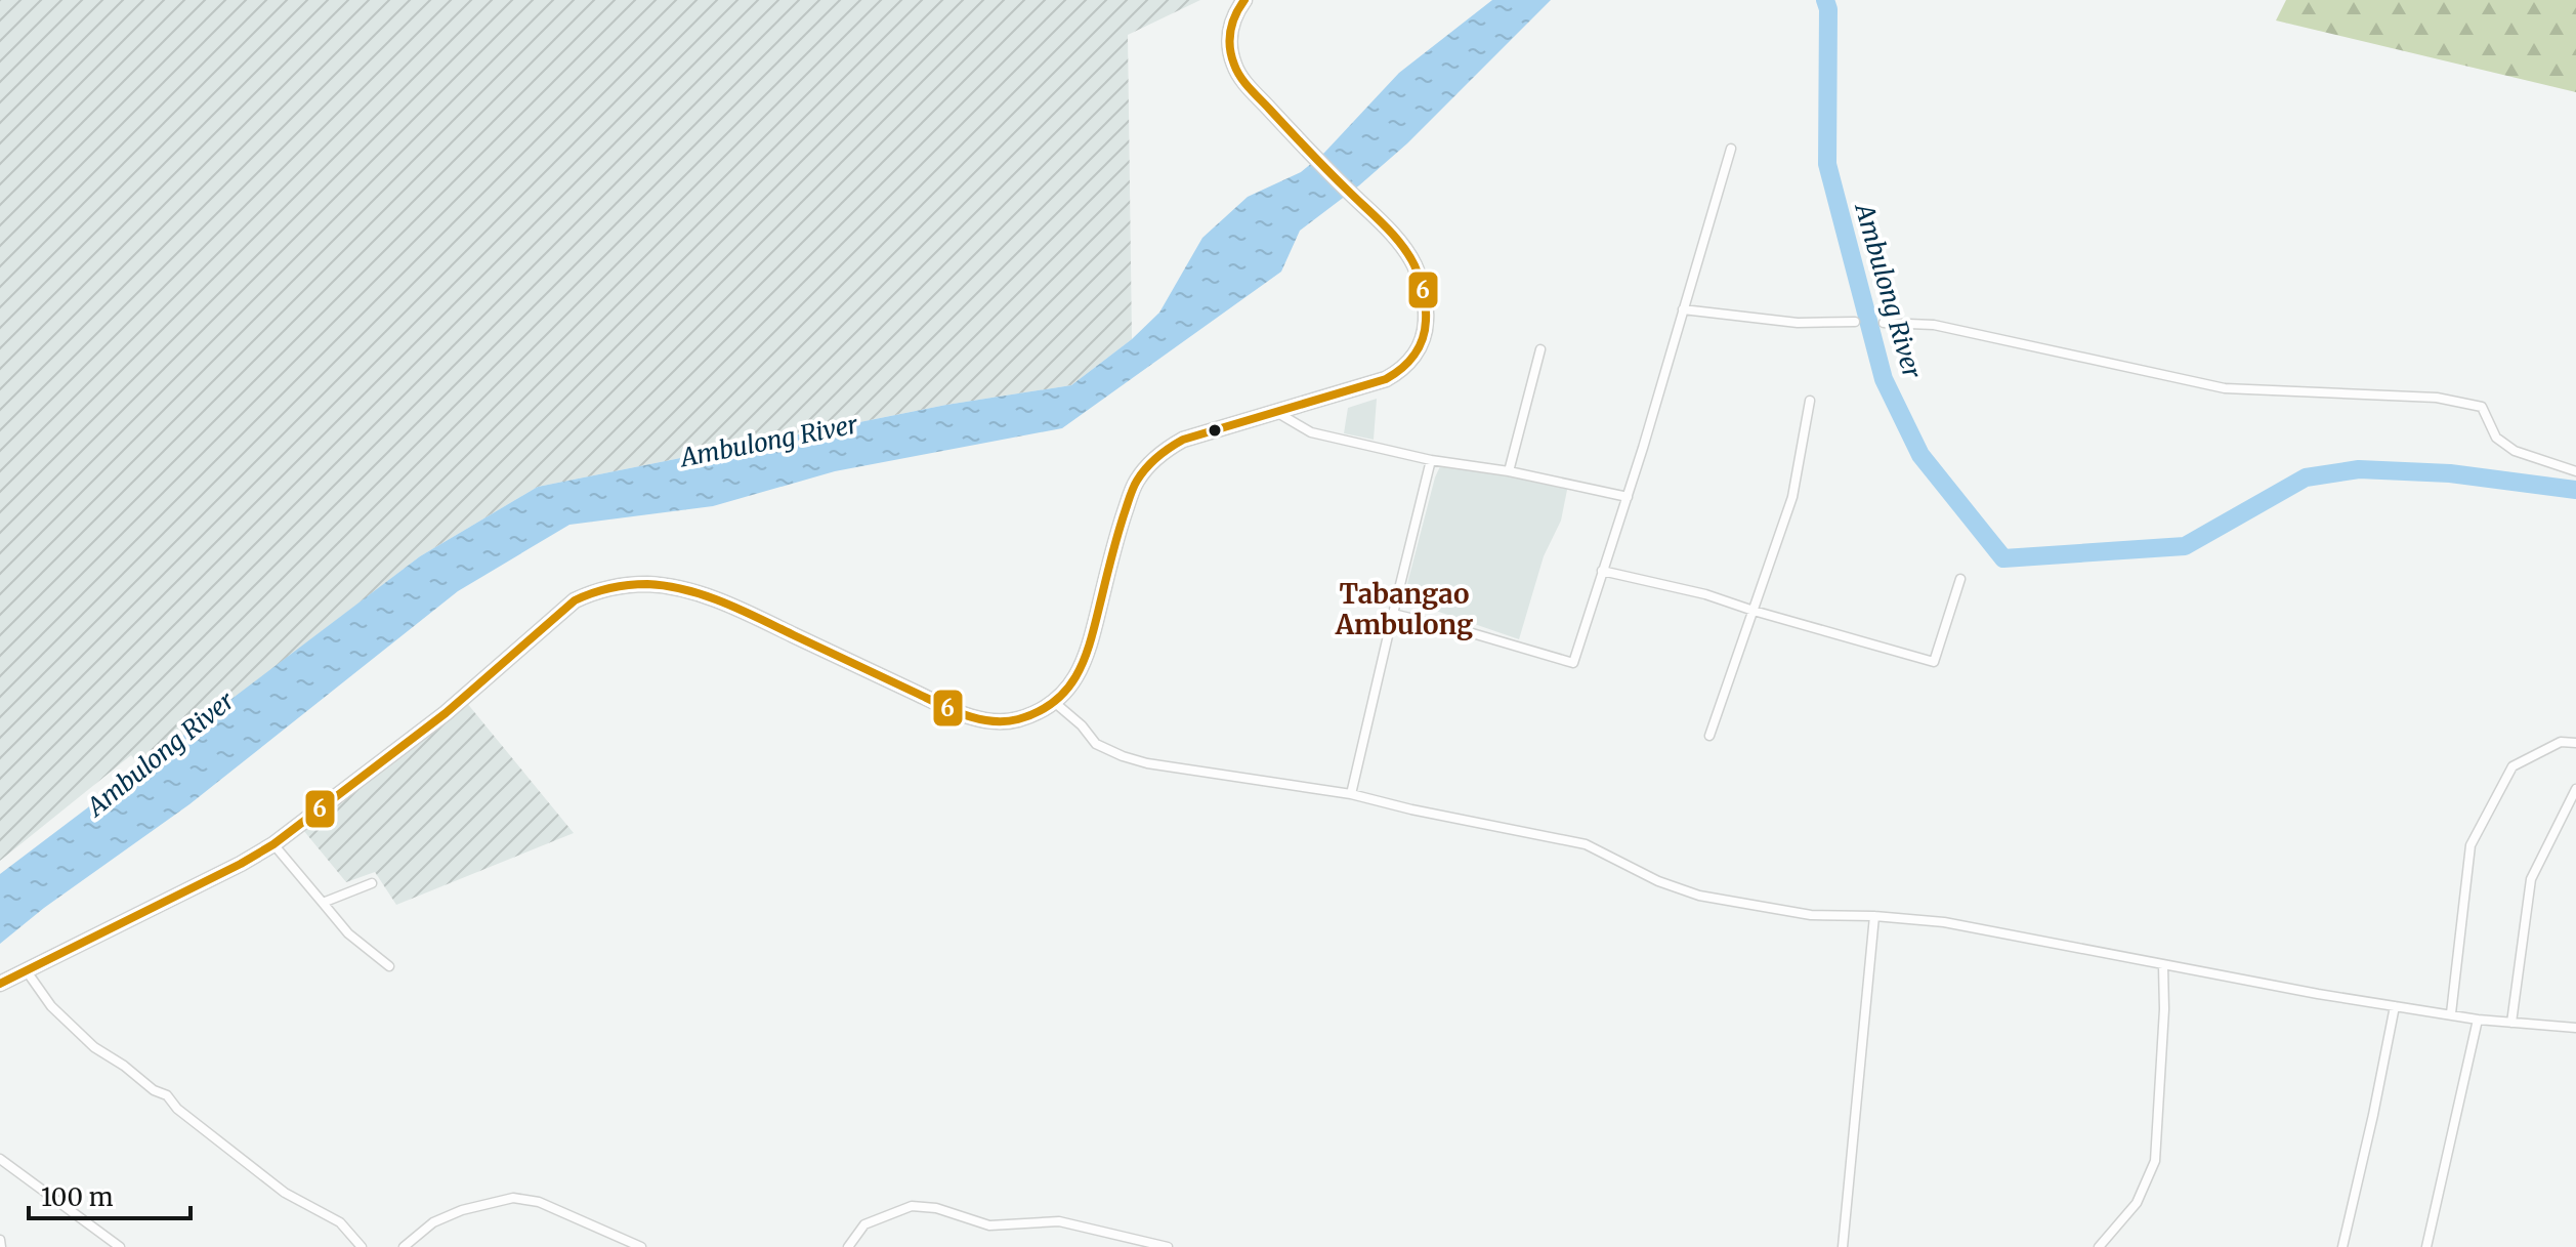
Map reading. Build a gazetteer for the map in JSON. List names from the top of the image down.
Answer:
{
  "districts": ["Tabangao Ambulong"],
  "water": ["Ambulong River"],
  "lines": ["transit line 6"],
  "scale_bar": "100 m"
}
